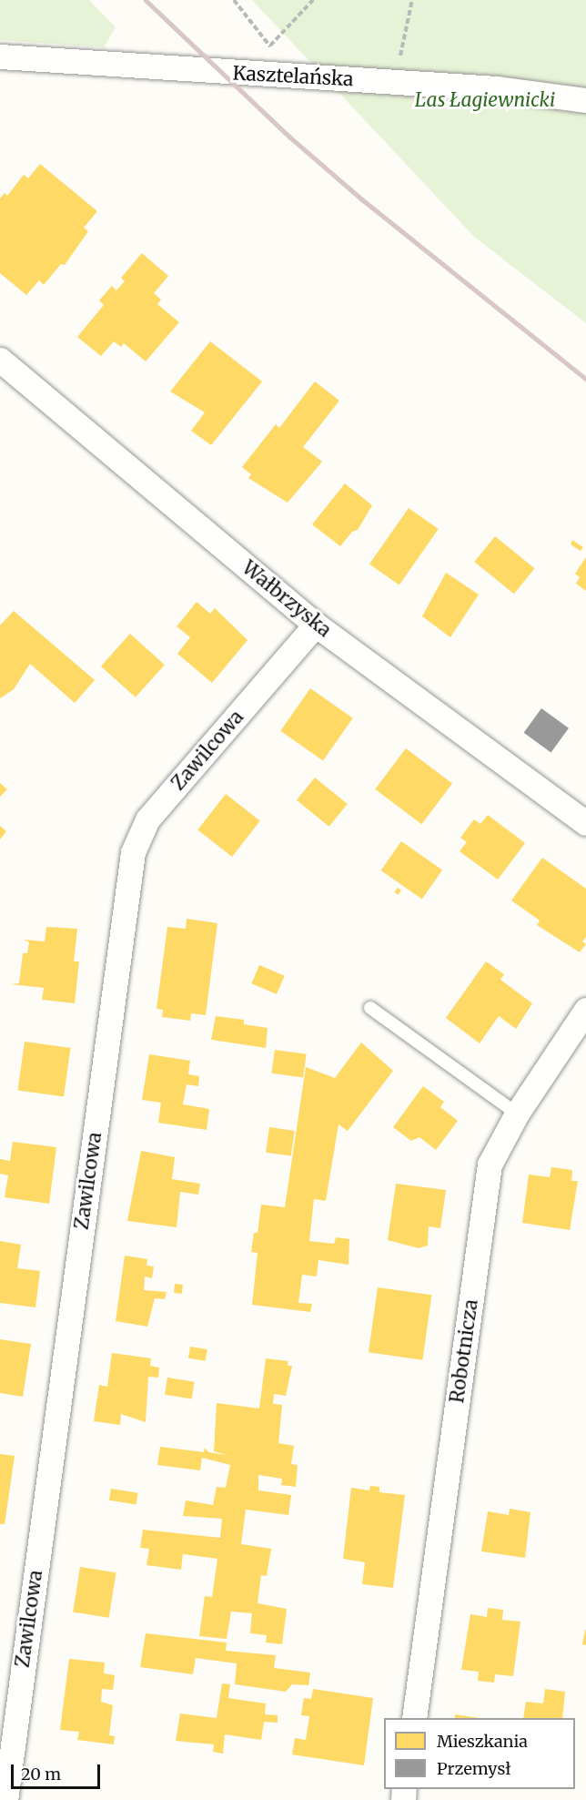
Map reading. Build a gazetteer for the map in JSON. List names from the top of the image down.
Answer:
{
  "streets": {
    "street": [
      "Kasztelańska",
      "Wałbrzyska",
      "Zawilcowa",
      "Robotnicza"
    ]
  },
  "crossings": [
    ["Wałbrzyska", "Zawilcowa"]
  ],
  "parks": ["Las Łagiewnicki"],
  "legend": ["Mieszkania", "Przemysł"],
  "scale_bar": "20 m"
}
